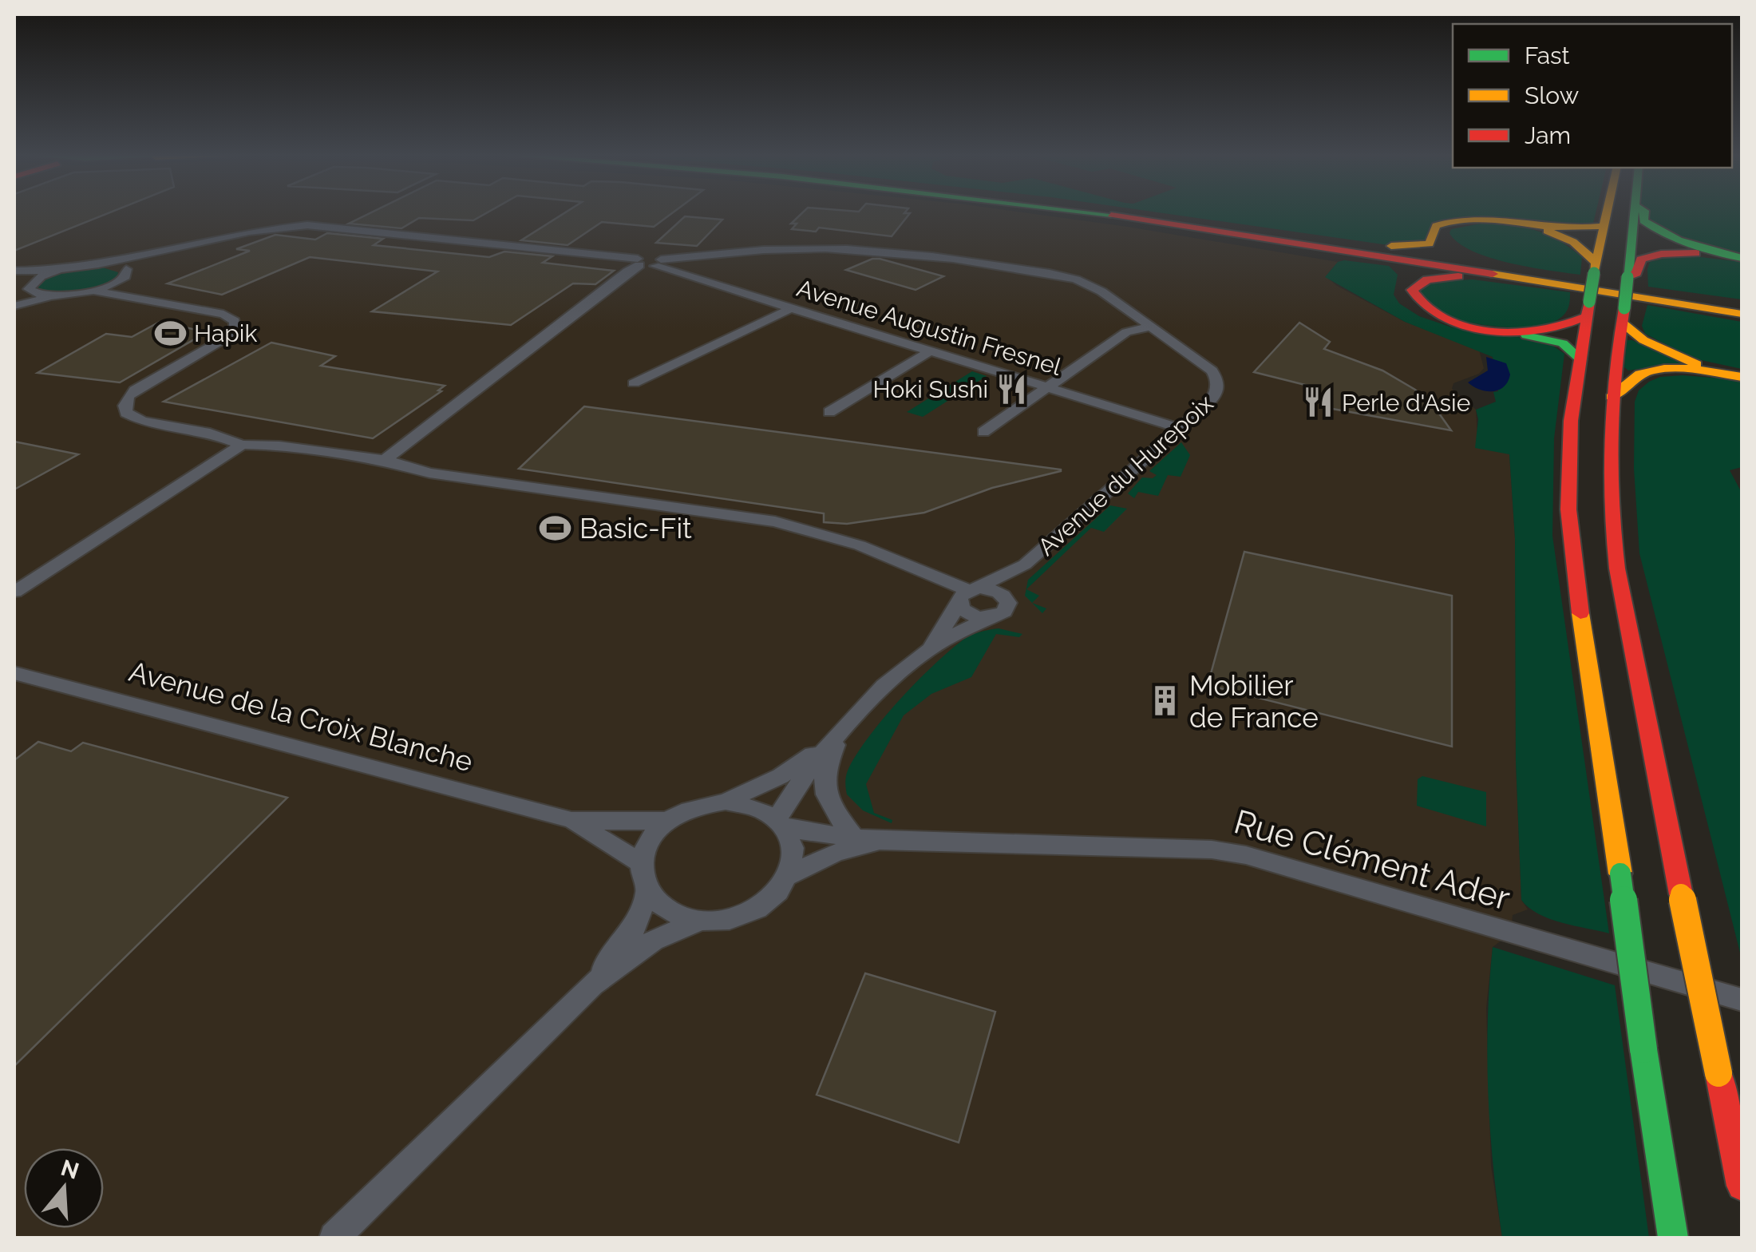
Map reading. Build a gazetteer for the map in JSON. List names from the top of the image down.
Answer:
{
  "streets": {
    "street": [
      "Avenue Augustin Fresnel",
      "Avenue du Hurepoix",
      "Avenue de la Croix Blanche",
      "Rue Clément Ader"
    ]
  },
  "crossings": [
    ["Avenue Augustin Fresnel", "Avenue du Hurepoix"],
    ["Avenue du Hurepoix", "Avenue de la Croix Blanche"],
    ["Avenue du Hurepoix", "Rue Clément Ader"],
    ["Avenue de la Croix Blanche", "Rue Clément Ader"]
  ],
  "places": {
    "sports": ["Hapik", "Basic-Fit"],
    "restaurant": ["Hoki Sushi", "Perle d'Asie"],
    "building": ["Mobilier de France"]
  },
  "legend": ["Fast", "Slow", "Jam"],
  "north": "top"
}
